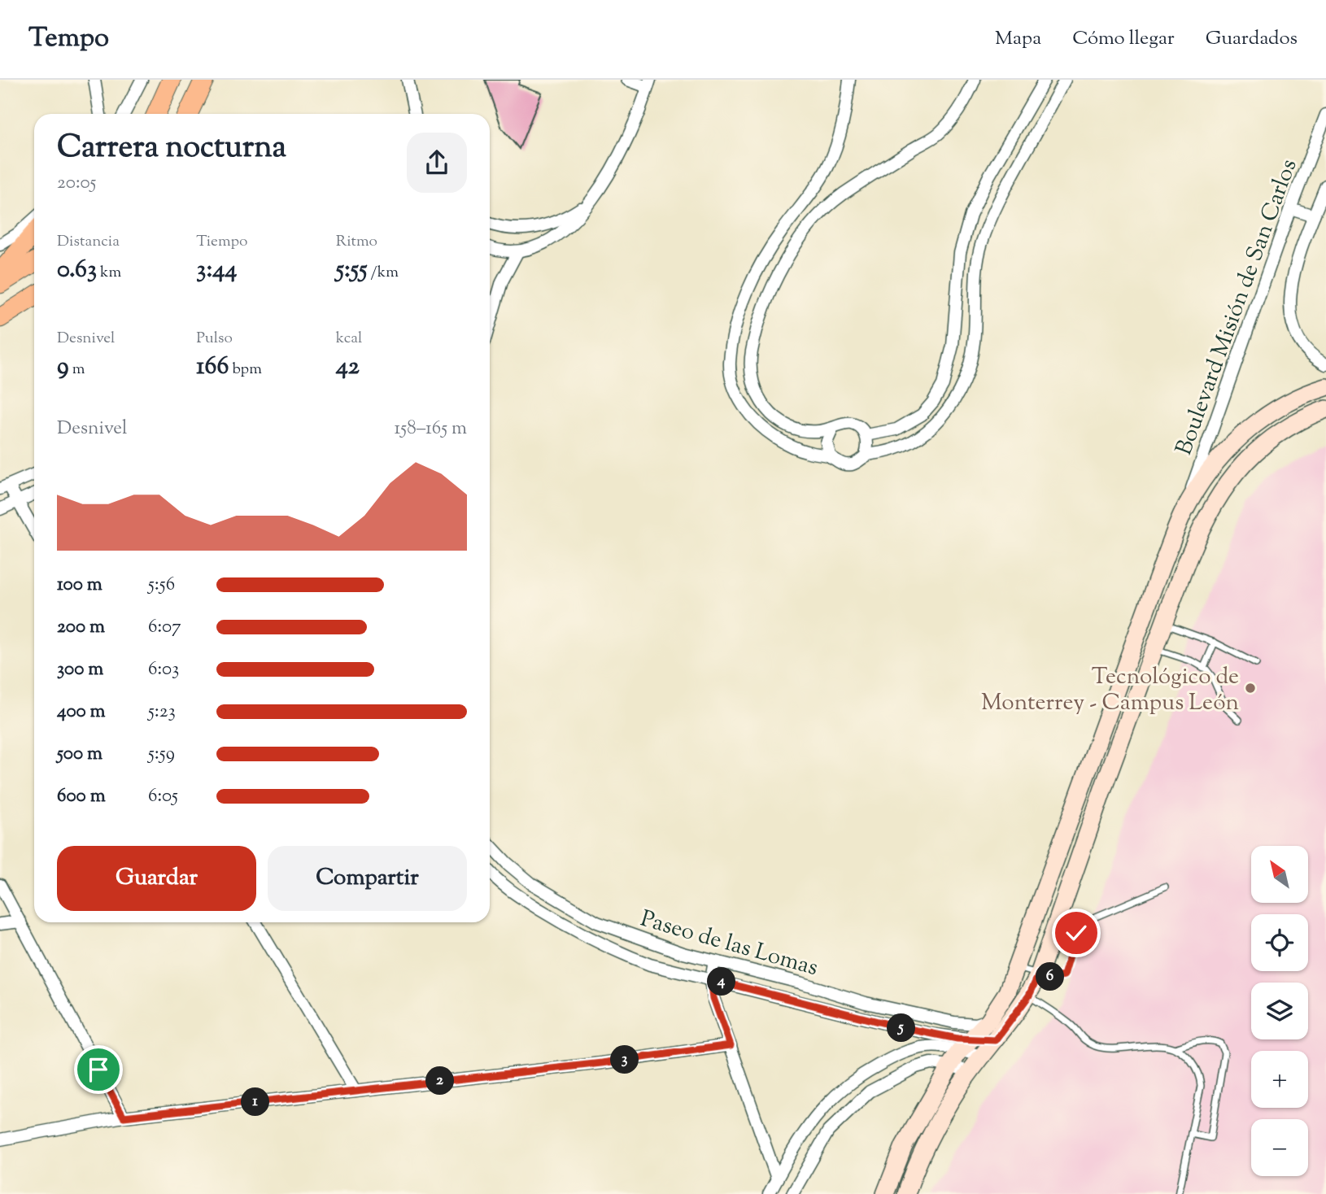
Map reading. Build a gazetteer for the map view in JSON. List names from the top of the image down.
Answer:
{
  "streets": {
    "street": ["Boulevard Misión de San Carlos", "Paseo de las Lomas"]
  },
  "places": ["Tecnológico de Monterrey - Campus León"],
  "north": "top left",
  "page": {
    "header": "Tempo",
    "nav": ["Mapa", "Cómo llegar", "Guardados"],
    "heading": ["Carrera nocturna", "20:05"],
    "stats": [
      ["Distancia", "0.63 km"],
      ["Tiempo", "3:44"],
      ["Ritmo", "5:55 /km"],
      ["Desnivel", "9 m"],
      ["Pulso", "166 bpm"],
      ["kcal", "42"]
    ],
    "chart": ["Desnivel", "158–165 m"],
    "list": [
      {
        "name": "100 m",
        "note": "5:56"
      },
      {
        "name": "200 m",
        "note": "6:07"
      },
      {
        "name": "300 m",
        "note": "6:03"
      },
      {
        "name": "400 m",
        "note": "5:23"
      },
      {
        "name": "500 m",
        "note": "5:59"
      },
      {
        "name": "600 m",
        "note": "6:05"
      }
    ],
    "buttons": ["Guardar", "Compartir"],
    "map_buttons": ["+", "−"],
    "pins": [
      "6",
      "4",
      "5",
      "3",
      "2",
      "1"
    ]
  }
}
